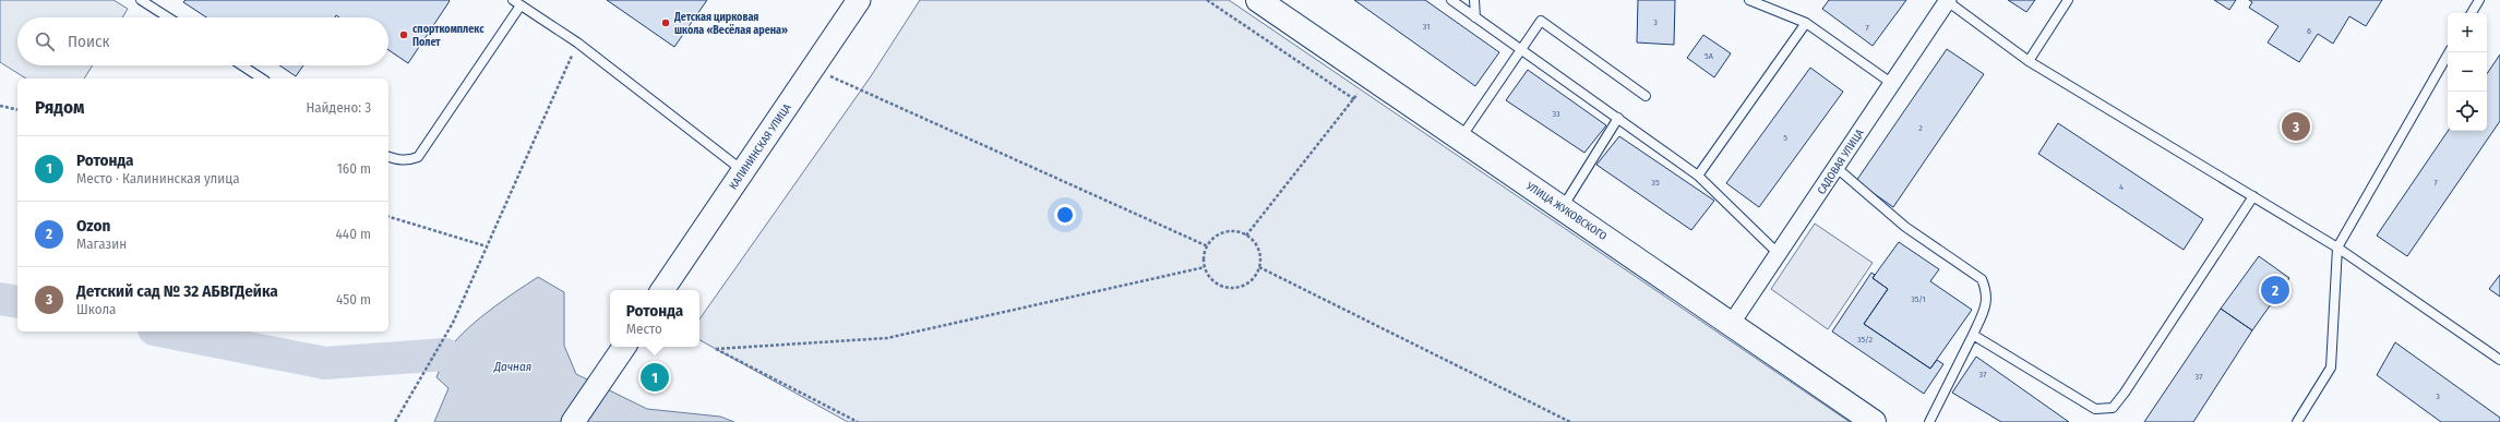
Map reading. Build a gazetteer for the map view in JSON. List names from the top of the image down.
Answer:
{
  "streets": {
    "main road": ["УЛИЦА ЖУКОВСКОГО"],
    "street": ["КАЛИНИНСКАЯ УЛИЦА", "САДОВАЯ УЛИЦА"]
  },
  "crossings": [
    ["САДОВАЯ УЛИЦА", "УЛИЦА ЖУКОВСКОГО"]
  ],
  "water": ["Дачная"],
  "places": ["Детская цирковая школа «Весёлая арена»", "спорткомплекс Полет"],
  "house_numbers": [
    "3",
    "31",
    "7",
    "6",
    "5А",
    "33",
    "2",
    "5",
    "35",
    "7",
    "4",
    "35/1",
    "35/2",
    "37",
    "37",
    "3"
  ],
  "page": {
    "map_buttons": ["+", "−"],
    "search": "Поиск",
    "heading": ["Рядом", "Найдено: 3"],
    "pins": ["3", "2", "1"],
    "list": [
      {
        "mark": "1",
        "name": "Ротонда",
        "note": "Место · Калининская улица",
        "value": "160 m"
      },
      {
        "mark": "2",
        "name": "Ozon",
        "note": "Магазин",
        "value": "440 m"
      },
      {
        "mark": "3",
        "name": "Детский сад № 32 АБВГДейка",
        "note": "Школа",
        "value": "450 m"
      }
    ],
    "popup": ["Ротонда", "Место"]
  }
}
